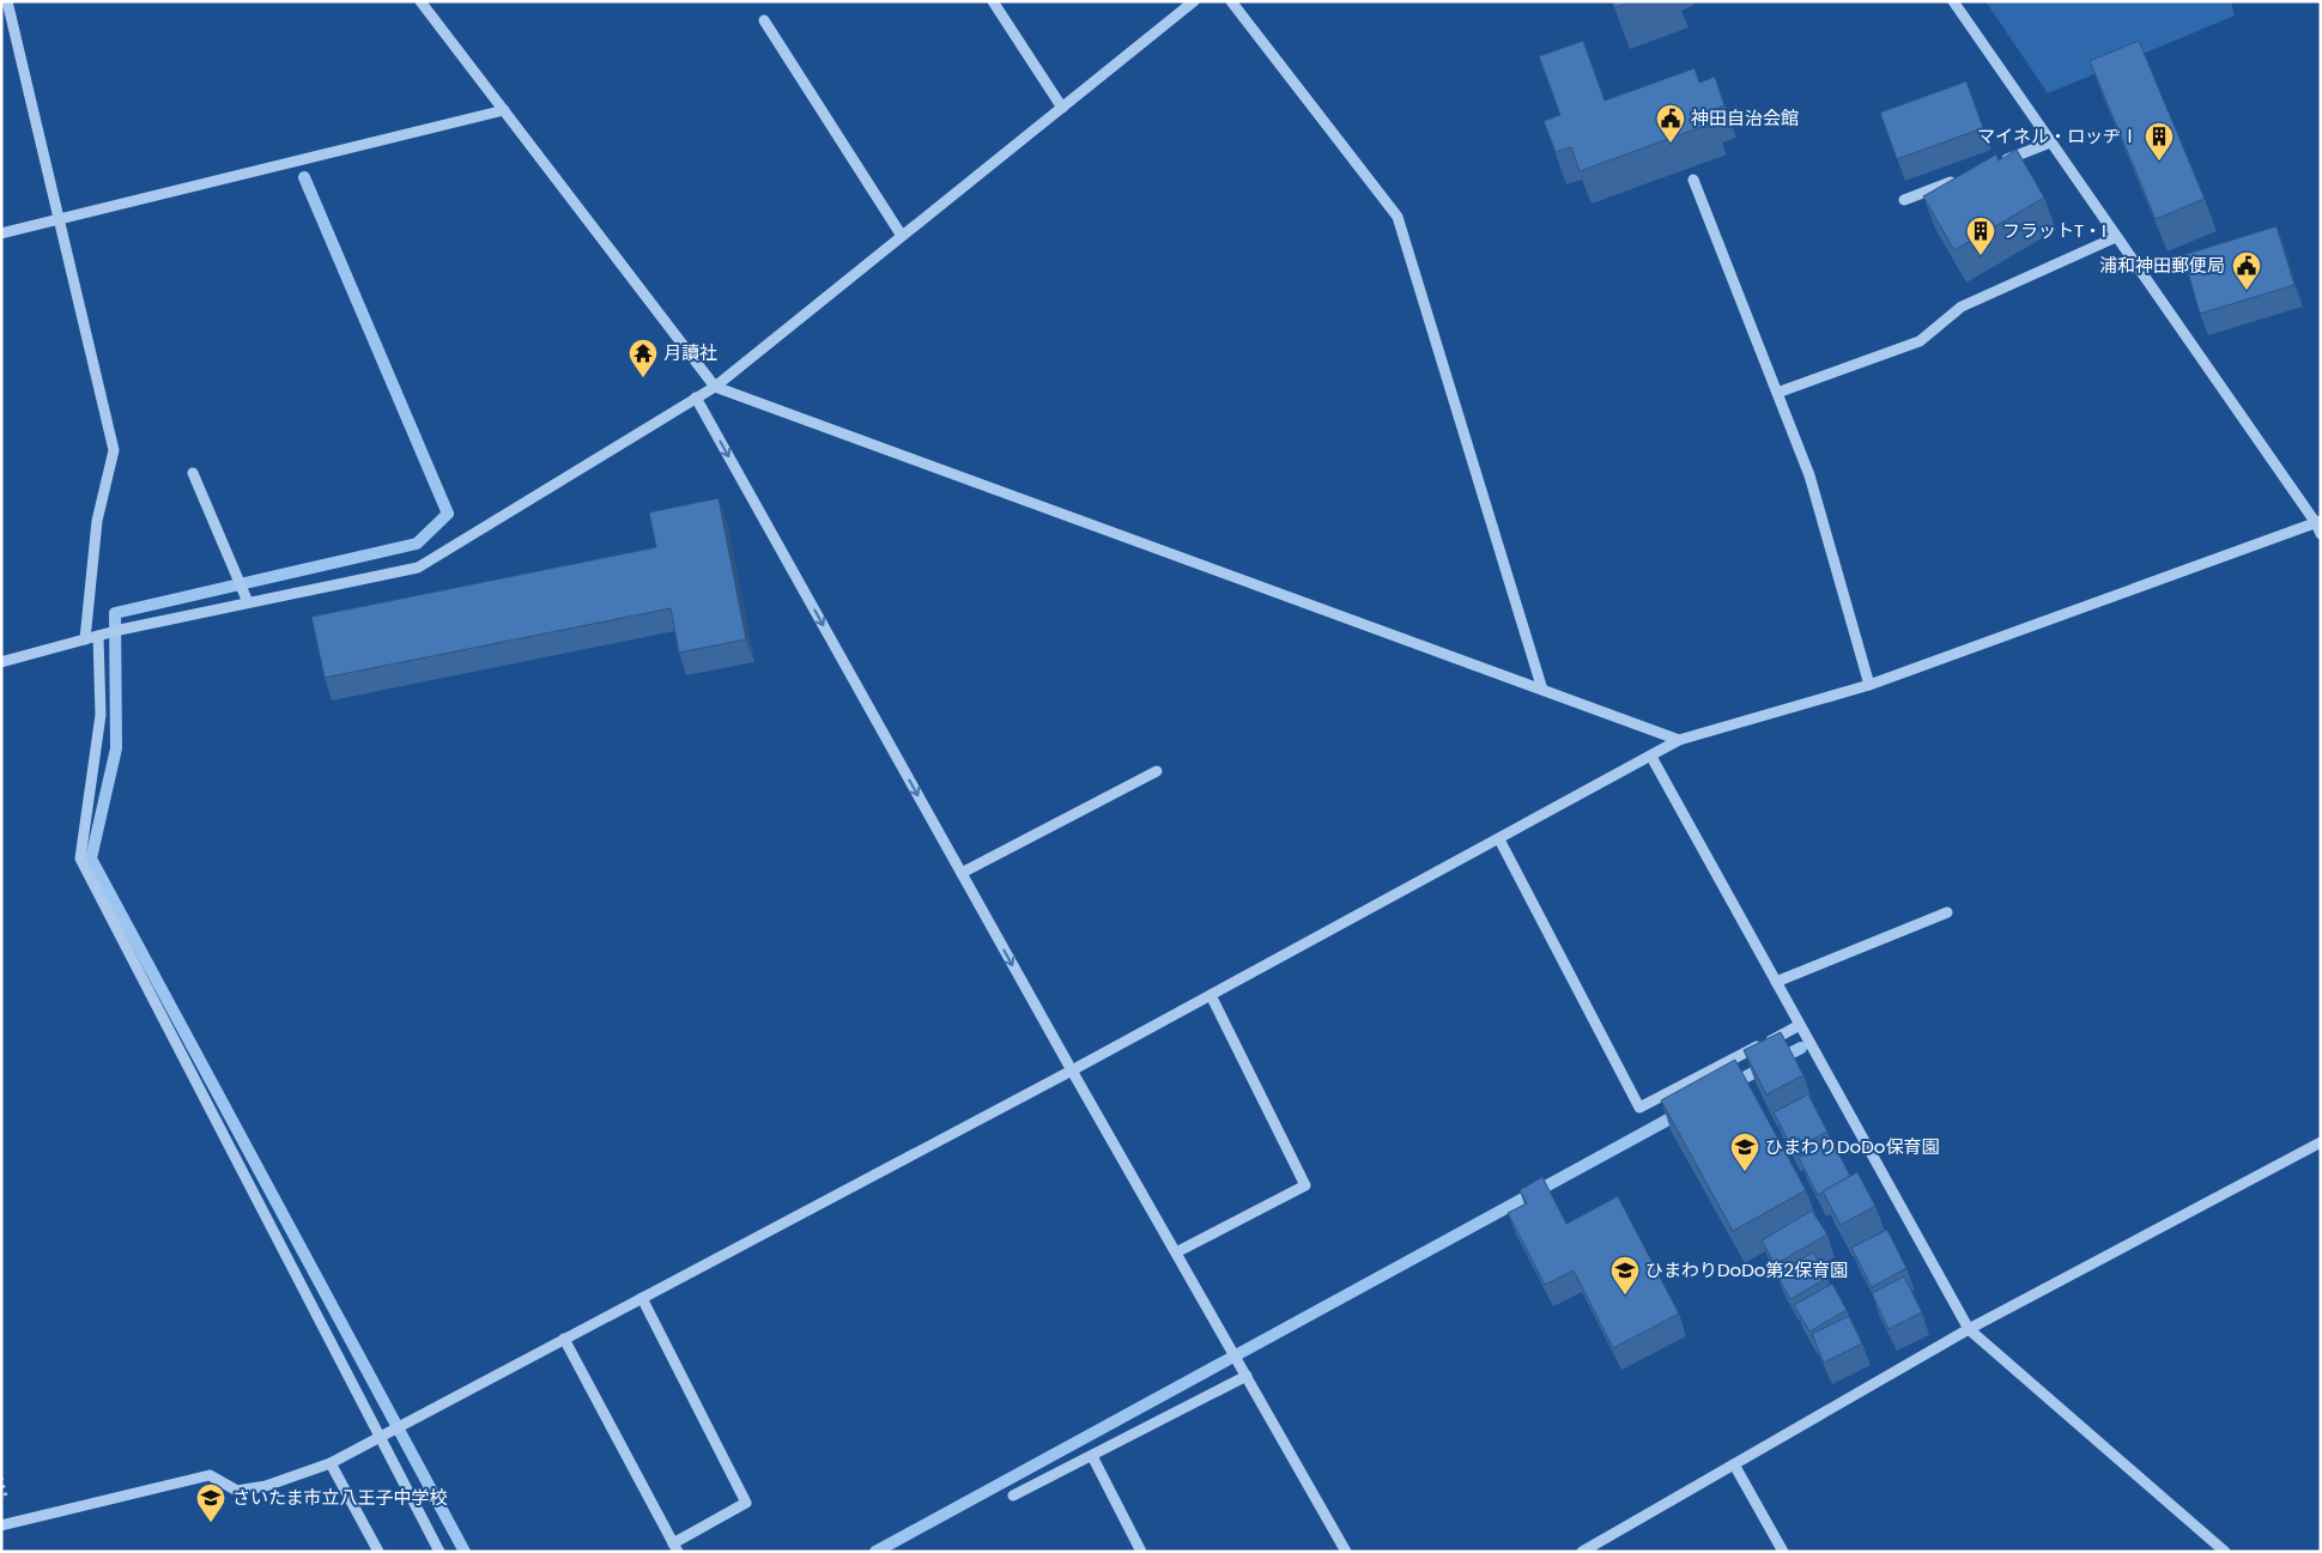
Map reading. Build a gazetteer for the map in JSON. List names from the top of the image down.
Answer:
{
  "places": {
    "public building": ["神田自治会館", "浦和神田郵便局"],
    "building": ["マイネル・ロッヂⅠ", "フラットT・I"],
    "temple": ["月讀社"],
    "school or university": ["ひまわりDoDo保育園", "ひまわりDoDo第2保育園", "さいたま市立八王子中学校"]
  }
}
